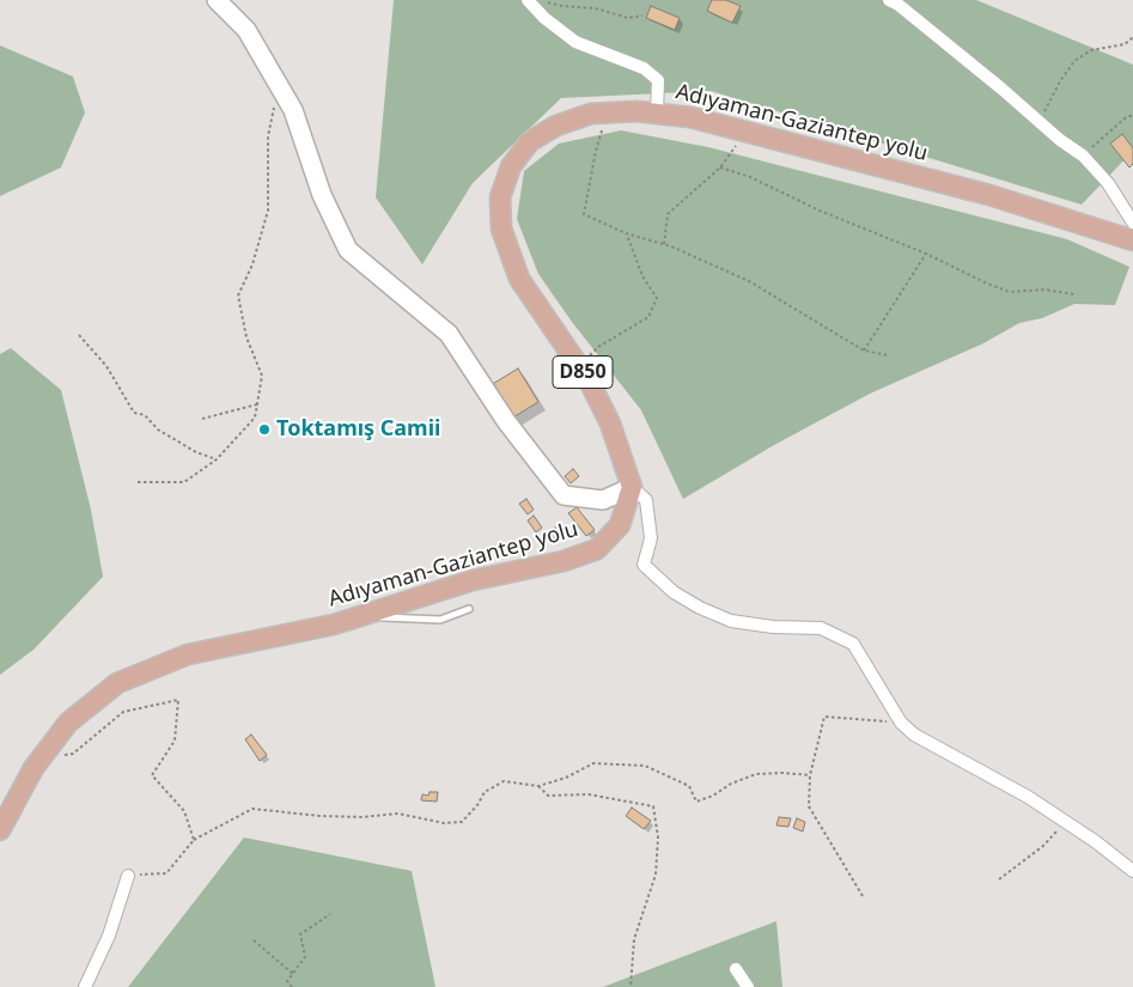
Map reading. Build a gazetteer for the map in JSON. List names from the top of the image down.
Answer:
{
  "streets": {
    "main road": ["Adıyaman-Gaziantep yolu", "D850"]
  },
  "places": ["Toktamış Camii"]
}
